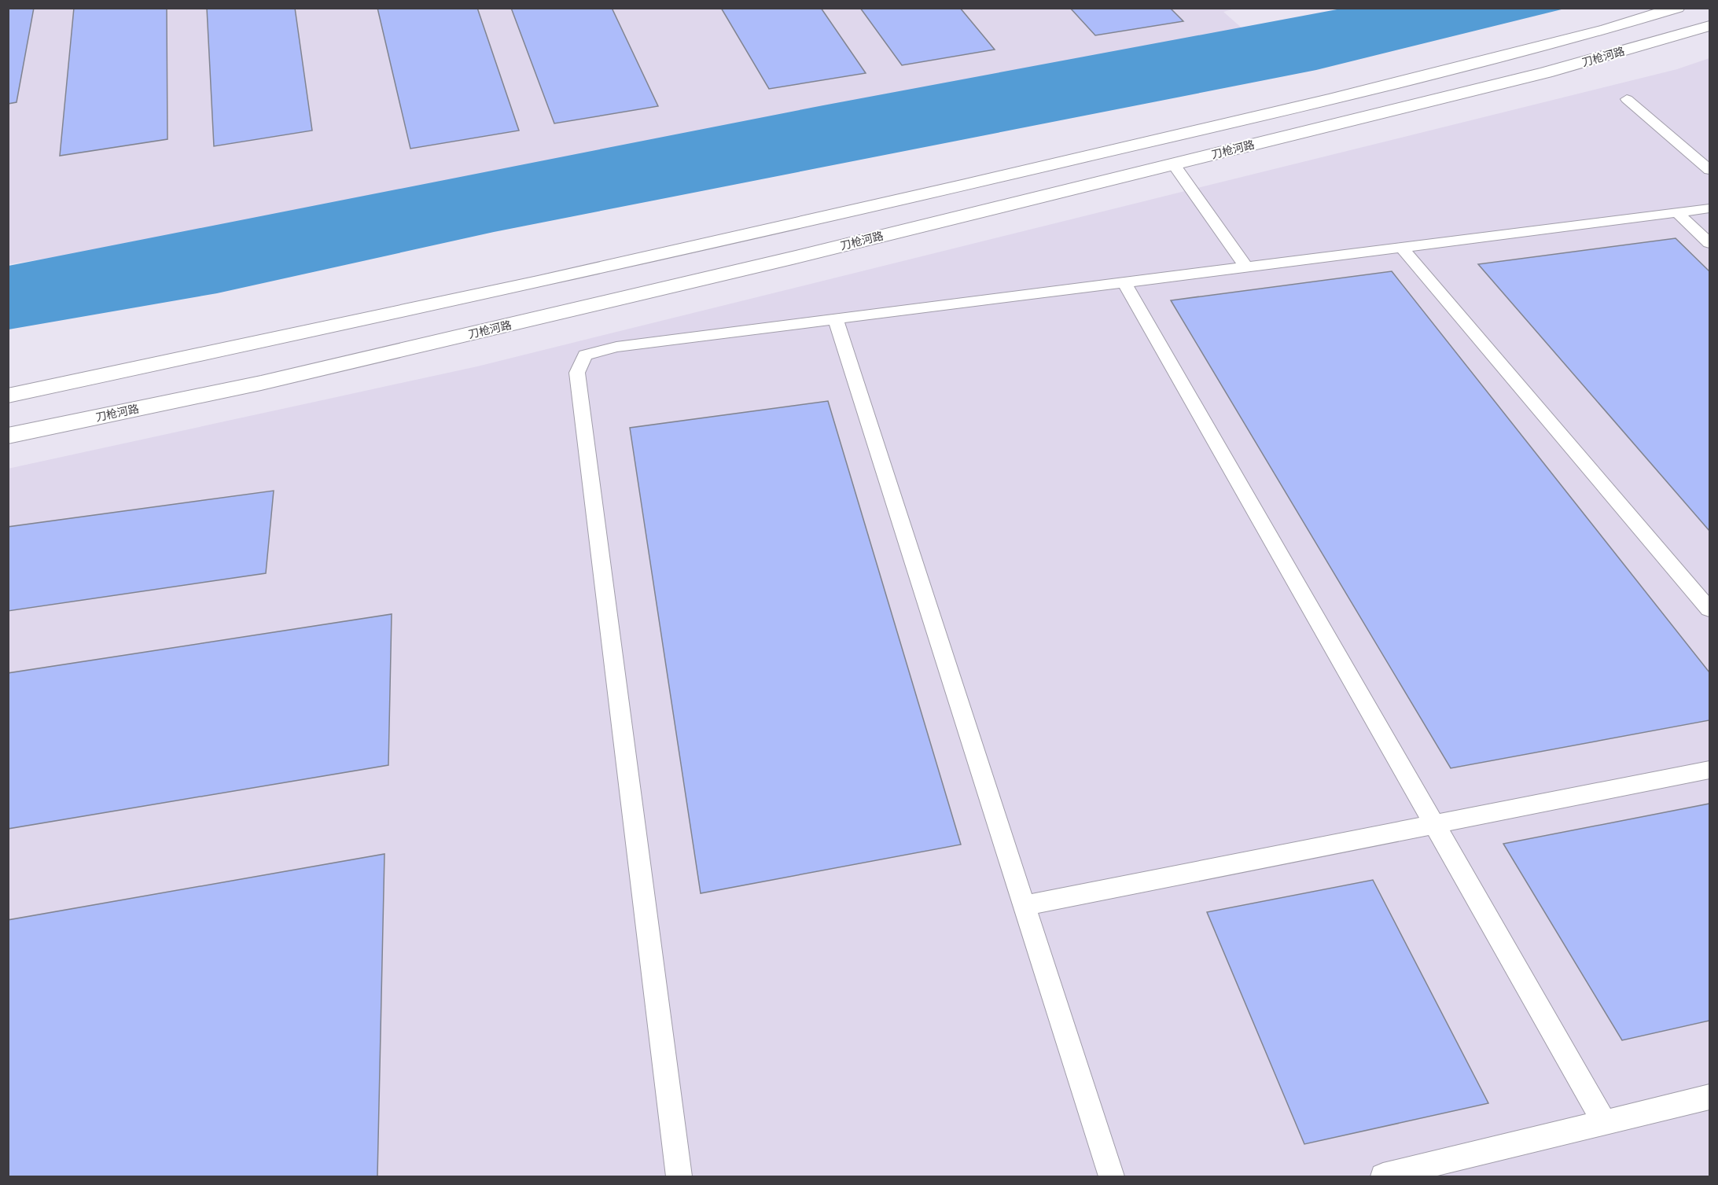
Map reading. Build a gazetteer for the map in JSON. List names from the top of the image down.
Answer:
{
  "streets": {
    "street": ["刀枪河路"]
  }
}
